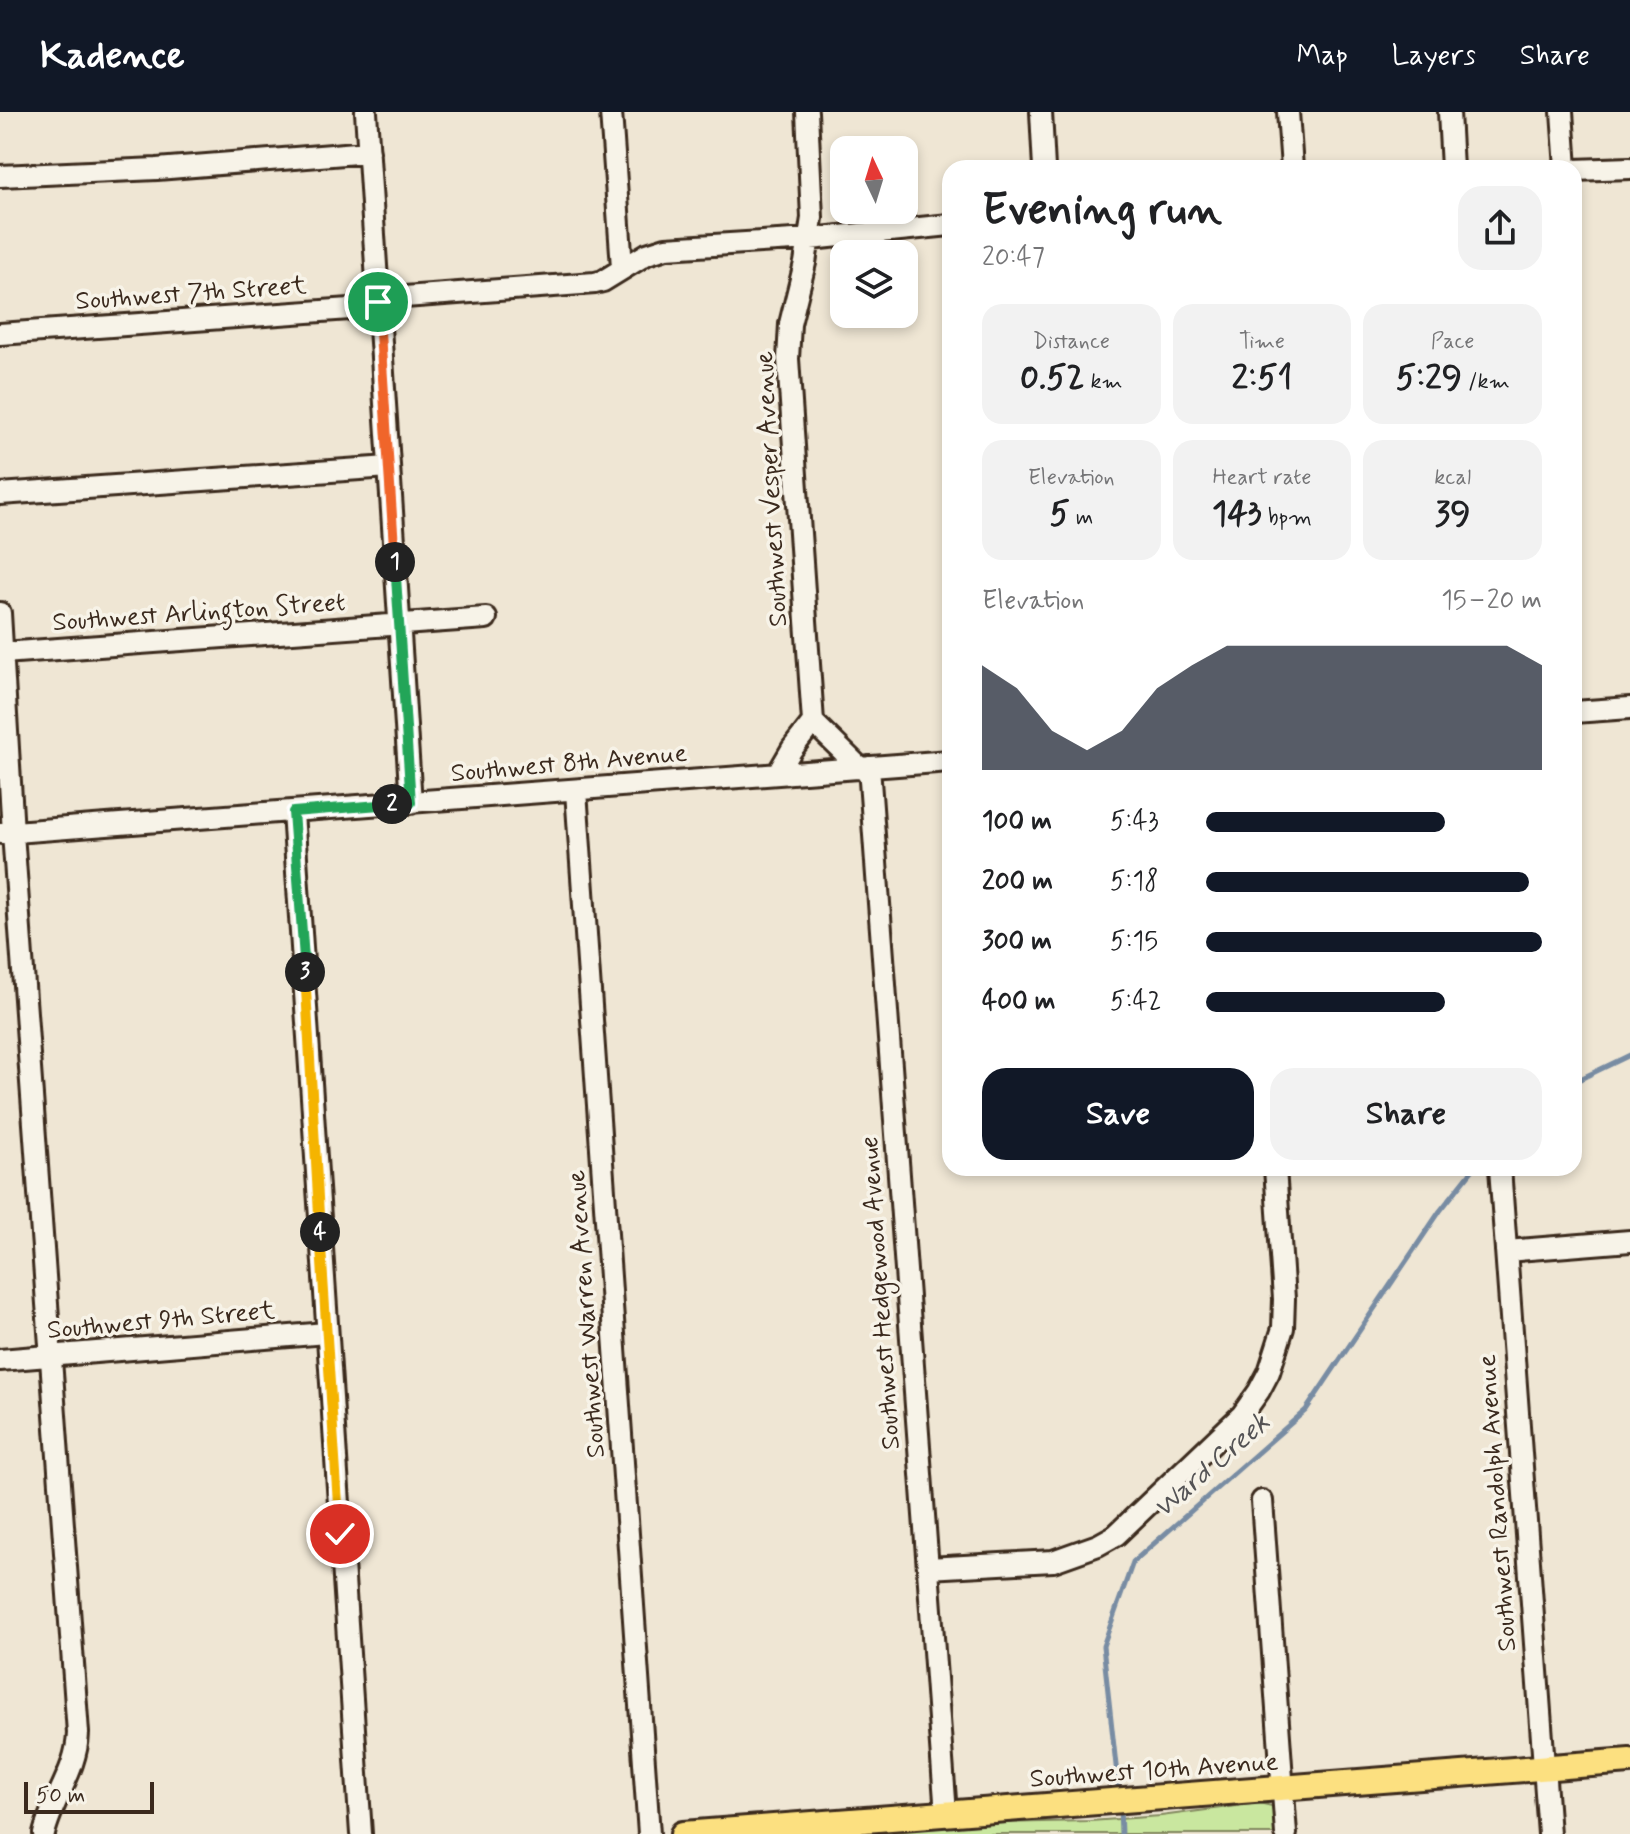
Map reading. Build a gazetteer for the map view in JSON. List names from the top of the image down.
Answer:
{
  "streets": {
    "main road": ["Southwest 10th Avenue"],
    "street": [
      "Southwest 7th Street",
      "Southwest Vesper Avenue",
      "Southwest Arlington Street",
      "Southwest 8th Avenue",
      "Southwest Hedgewood Avenue",
      "Southwest Warren Avenue",
      "Southwest 9th Street",
      "Southwest Randolph Avenue"
    ]
  },
  "crossings": [
    ["Southwest 7th Street", "Southwest Vesper Avenue"],
    ["Southwest 8th Avenue", "Southwest Hedgewood Avenue"],
    ["Southwest 8th Avenue", "Southwest Warren Avenue"],
    ["Southwest Hedgewood Avenue", "Southwest 10th Avenue"],
    ["Southwest Randolph Avenue", "Southwest 10th Avenue"]
  ],
  "water": ["Ward Creek"],
  "scale_bar": "50 m",
  "north": "top",
  "page": {
    "header": "Kadence",
    "nav": ["Map", "Layers", "Share"],
    "heading": ["Evening run", "20:47"],
    "stats": [
      ["Distance", "0.52 km"],
      ["Time", "2:51"],
      ["Pace", "5:29 /km"],
      ["Elevation", "5 m"],
      ["Heart rate", "143 bpm"],
      ["kcal", "39"]
    ],
    "pins": [
      "1",
      "2",
      "3",
      "4"
    ],
    "chart": ["Elevation", "15–20 m"],
    "list": [
      {
        "name": "100 m",
        "note": "5:43"
      },
      {
        "name": "200 m",
        "note": "5:18"
      },
      {
        "name": "300 m",
        "note": "5:15"
      },
      {
        "name": "400 m",
        "note": "5:42"
      }
    ],
    "buttons": ["Save", "Share"],
    "scale": "50 m"
  }
}
